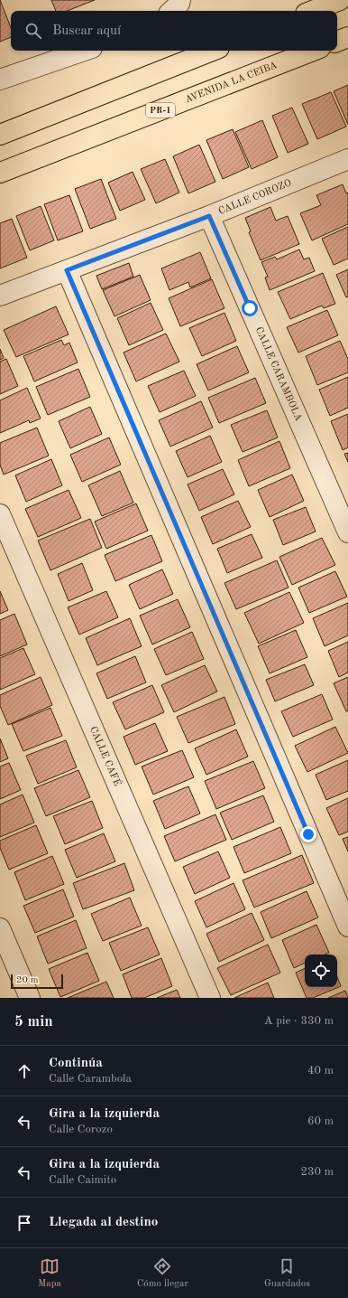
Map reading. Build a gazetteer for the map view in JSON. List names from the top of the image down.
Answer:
{
  "streets": {
    "highway": ["AVENIDA LA CEIBA", "PR-1"],
    "street": ["CALLE COROZO", "CALLE CARAMBOLA", "CALLE CAFÉ"]
  },
  "crossings": [
    ["CALLE COROZO", "CALLE CARAMBOLA"]
  ],
  "scale_bar": "20 m",
  "page": {
    "search": "Buscar aquí",
    "scale": "20 m",
    "heading": ["5 min", "A pie · 330 m"],
    "list": [
      ["Continúa", "Calle Carambola", "40 m"],
      ["Gira a la izquierda", "Calle Corozo", "60 m"],
      ["Gira a la izquierda", "Calle Caimito", "230 m"],
      "Llegada al destino"
    ],
    "nav": ["Mapa", "Cómo llegar", "Guardados"]
  }
}
